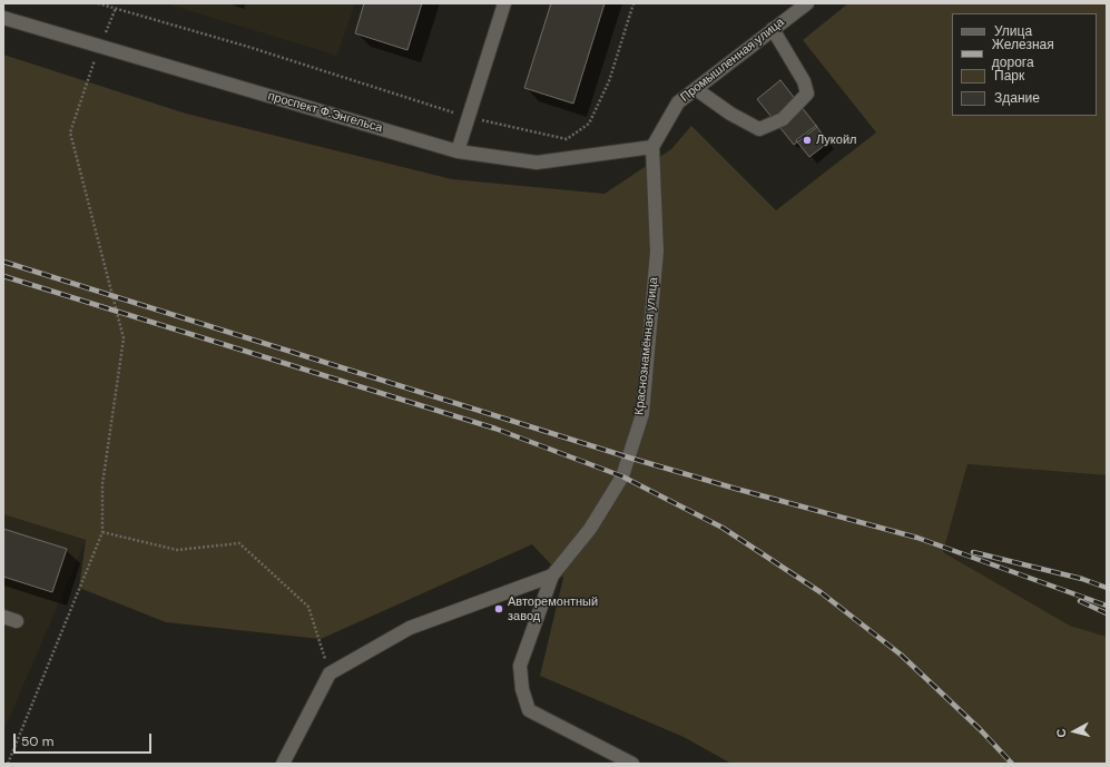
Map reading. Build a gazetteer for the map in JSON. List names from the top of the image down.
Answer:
{
  "streets": {
    "street": ["Промышленная улица", "проспект Ф.Энгельса", "Краснознамённая улица"]
  },
  "crossings": [
    ["Промышленная улица", "проспект Ф.Энгельса"],
    ["Промышленная улица", "Краснознамённая улица"],
    ["проспект Ф.Энгельса", "Краснознамённая улица"]
  ],
  "places": ["Лукойл", "Авторемонтный завод"],
  "legend": [
    "Улица",
    "Железная дорога",
    "Парк",
    "Здание"
  ],
  "scale_bar": "50 m",
  "north": "left"
}
